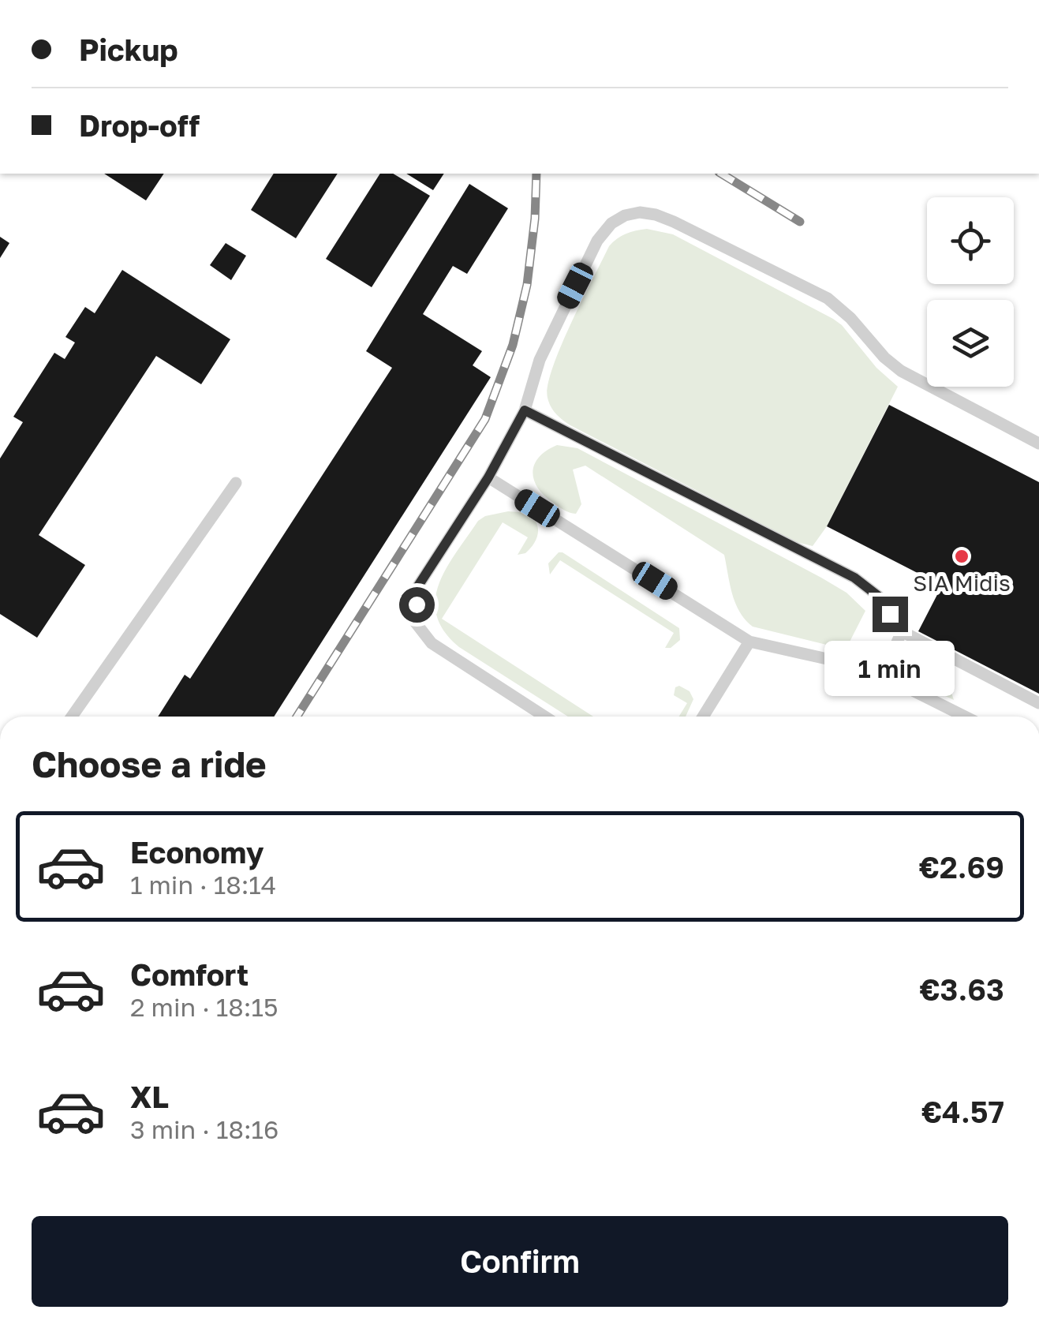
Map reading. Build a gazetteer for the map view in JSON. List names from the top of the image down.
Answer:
{
  "places": ["SIA Midis"],
  "page": {
    "banner": ["Pickup", "Drop-off"],
    "bubble": "1 min",
    "heading": "Choose a ride",
    "list": [
      {
        "name": "Economy",
        "note": "1 min · 18:14",
        "value": "€2.69"
      },
      {
        "name": "Comfort",
        "note": "2 min · 18:15",
        "value": "€3.63"
      },
      {
        "name": "XL",
        "note": "3 min · 18:16",
        "value": "€4.57"
      }
    ],
    "buttons": "Confirm"
  }
}
